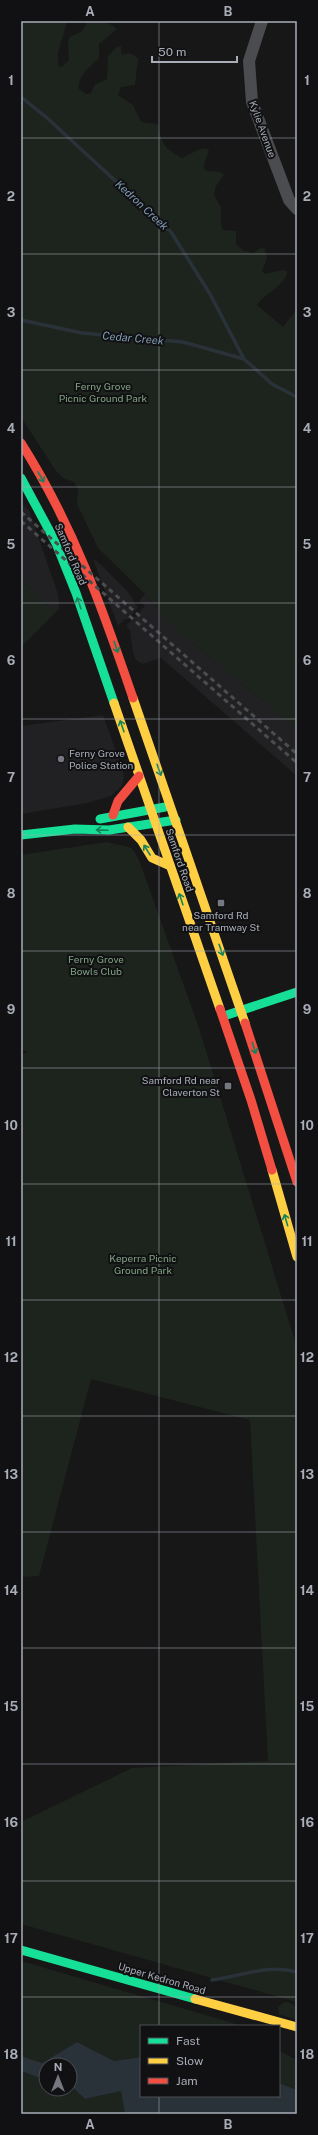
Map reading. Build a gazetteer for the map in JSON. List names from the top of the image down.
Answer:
{
  "streets": {
    "main road": ["Samford Road", "Upper Kedron Road"],
    "street": ["Kylie Avenue"]
  },
  "water": ["Kedron Creek", "Cedar Creek"],
  "parks": ["Ferny Grove Picnic Ground Park", "Ferny Grove Bowls Club", "Keperra Picnic Ground Park"],
  "places": {
    "other": ["Ferny Grove Police Station"],
    "transit": ["Samford Rd near Tramway St", "Samford Rd near Claverton St"]
  },
  "legend": ["Fast", "Slow", "Jam"],
  "scale_bar": "50 m",
  "north": "top",
  "grid": {
    "columns": ["A", "B"],
    "rows": [
      "1",
      "2",
      "3",
      "4",
      "5",
      "6",
      "7",
      "8",
      "9",
      "10",
      "11",
      "12",
      "13",
      "14",
      "15",
      "16",
      "17",
      "18"
    ]
  }
}
